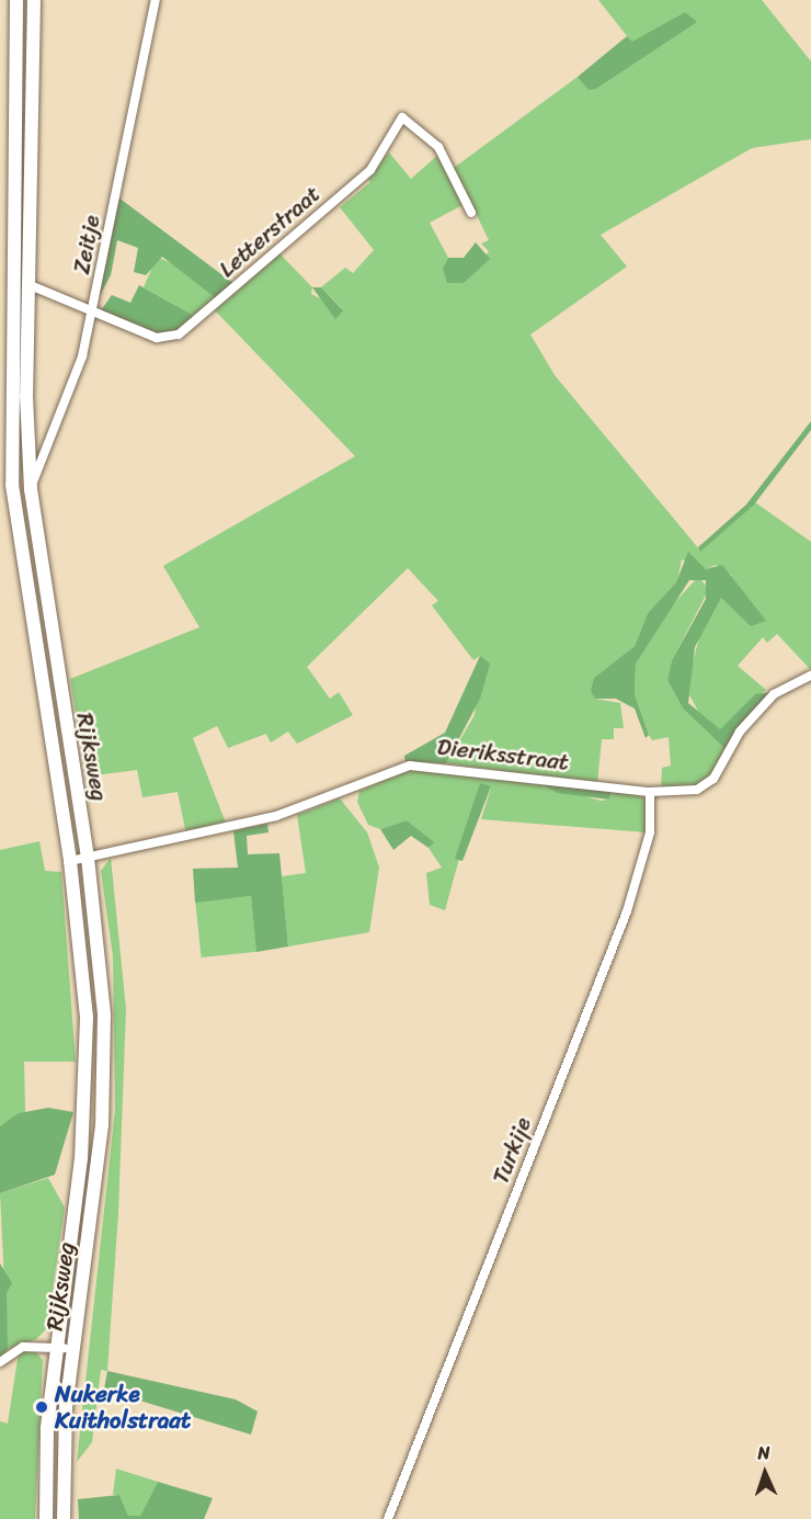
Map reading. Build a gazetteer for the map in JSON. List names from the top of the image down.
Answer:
{
  "streets": {
    "highway": ["Rijksweg"],
    "street": [
      "Letterstraat",
      "Zeitje",
      "Dieriksstraat",
      "Turkije"
    ]
  },
  "crossings": [
    ["Letterstraat", "Zeitje"],
    ["Letterstraat", "Rijksweg"],
    ["Zeitje", "Rijksweg"],
    ["Dieriksstraat", "Rijksweg"],
    ["Dieriksstraat", "Turkije"]
  ],
  "places": ["Nukerke Kuitholstraat"],
  "north": "top"
}
